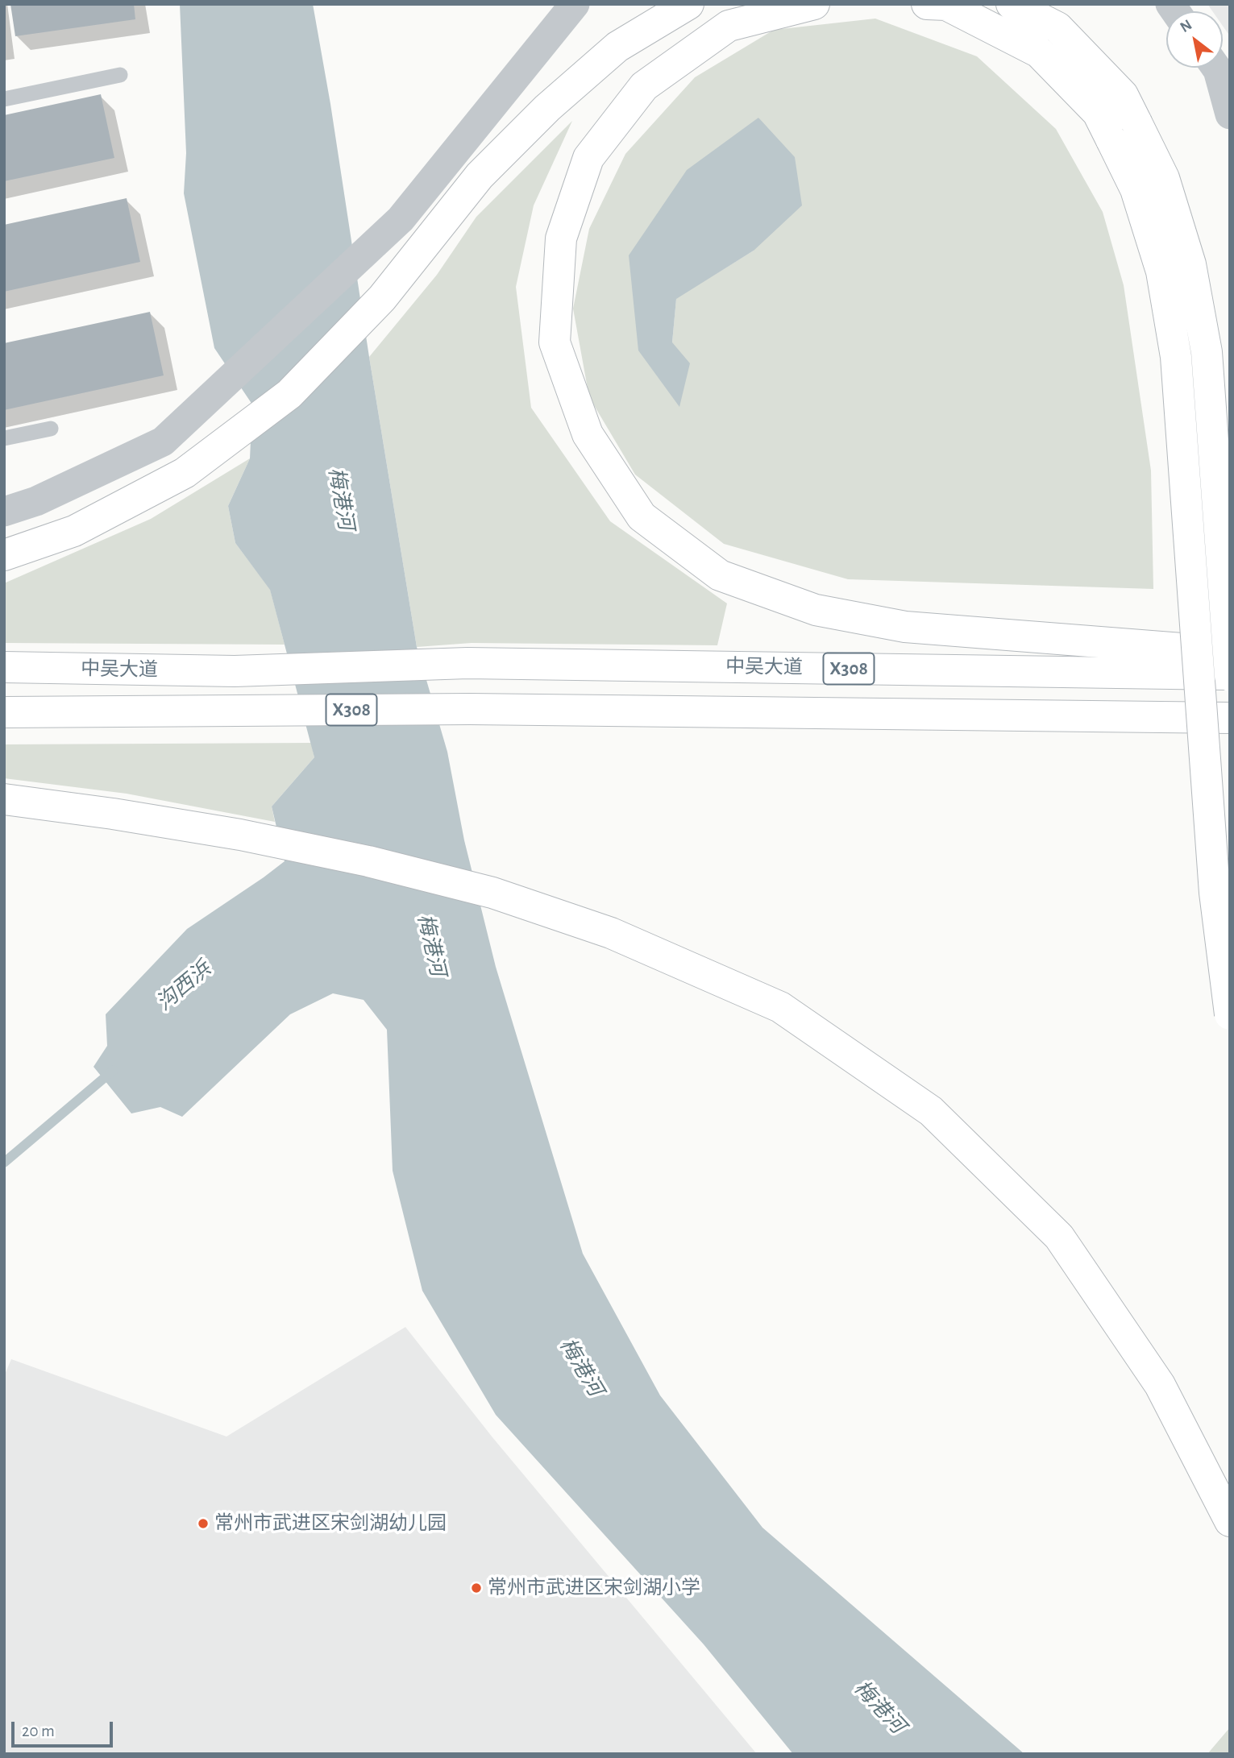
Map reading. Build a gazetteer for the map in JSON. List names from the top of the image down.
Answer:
{
  "streets": {
    "main road": ["中吴大道", "X308"]
  },
  "water": ["梅港河", "沟西浜"],
  "places": ["常州市武进区宋剑湖幼儿园", "常州市武进区宋剑湖小学"],
  "scale_bar": "20 m",
  "north": "top left"
}
